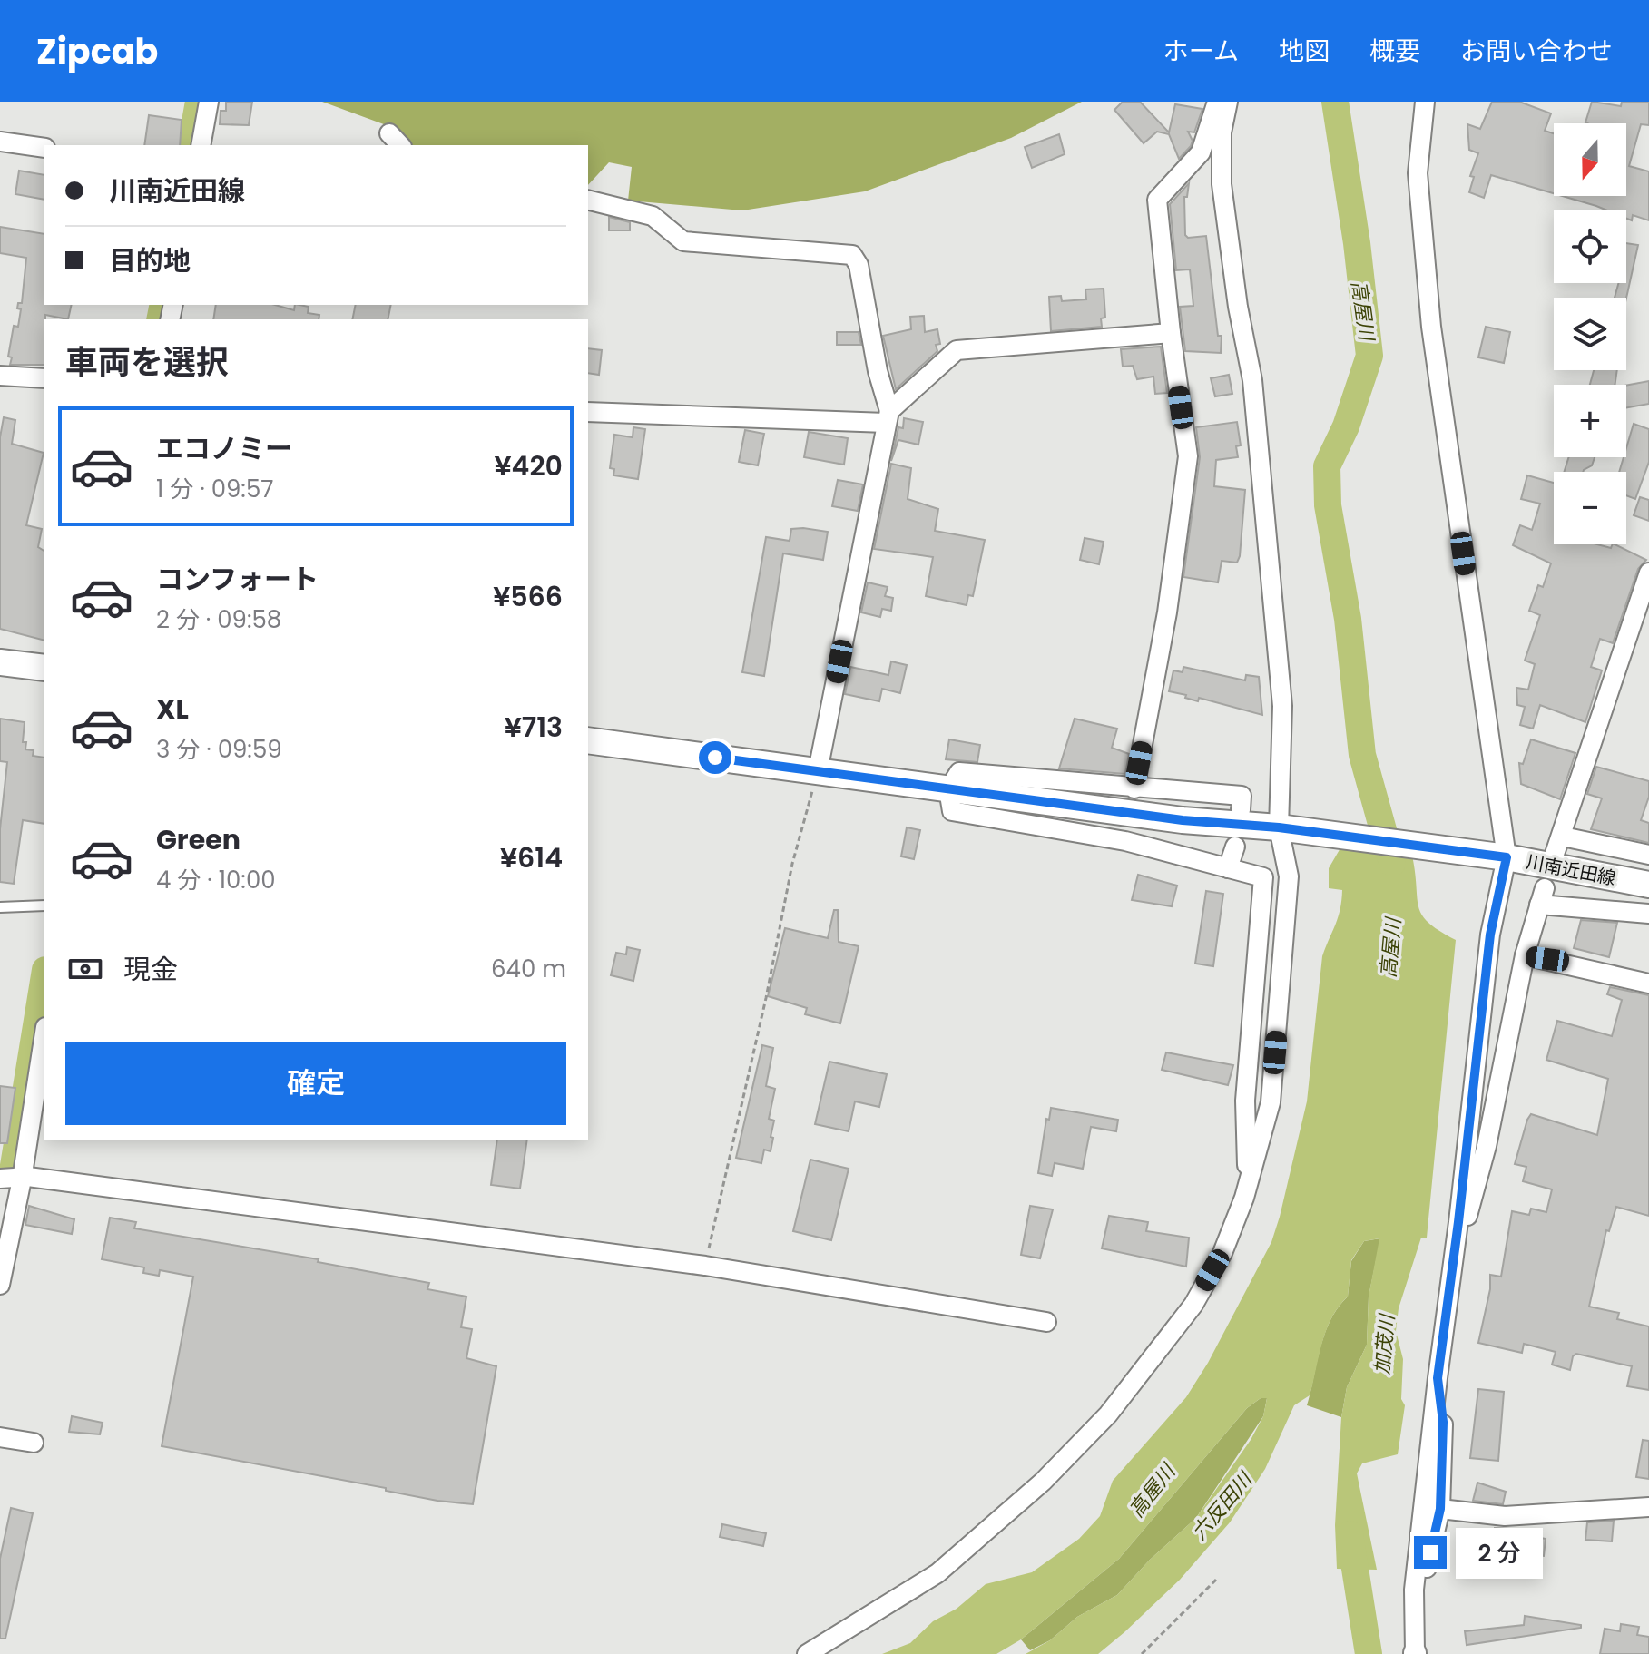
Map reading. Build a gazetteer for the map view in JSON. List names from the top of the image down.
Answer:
{
  "streets": {
    "main road": ["川南近田線"]
  },
  "water": ["高屋川", "加茂川", "六反田川"],
  "north": "bottom",
  "page": {
    "header": "Zipcab",
    "nav": [
      "ホーム",
      "地図",
      "概要",
      "お問い合わせ"
    ],
    "map_buttons": ["+", "−"],
    "banner": ["川南近田線", "目的地"],
    "heading": "車両を選択",
    "list": [
      {
        "name": "エコノミー",
        "note": "1 分 · 09:57",
        "value": "¥420"
      },
      {
        "name": "コンフォート",
        "note": "2 分 · 09:58",
        "value": "¥566"
      },
      {
        "name": "XL",
        "note": "3 分 · 09:59",
        "value": "¥713"
      },
      {
        "name": "Green",
        "note": "4 分 · 10:00",
        "value": "¥614"
      }
    ],
    "pay": ["現金", "640 m"],
    "buttons": "確定",
    "bubble": "2 分"
  }
}
